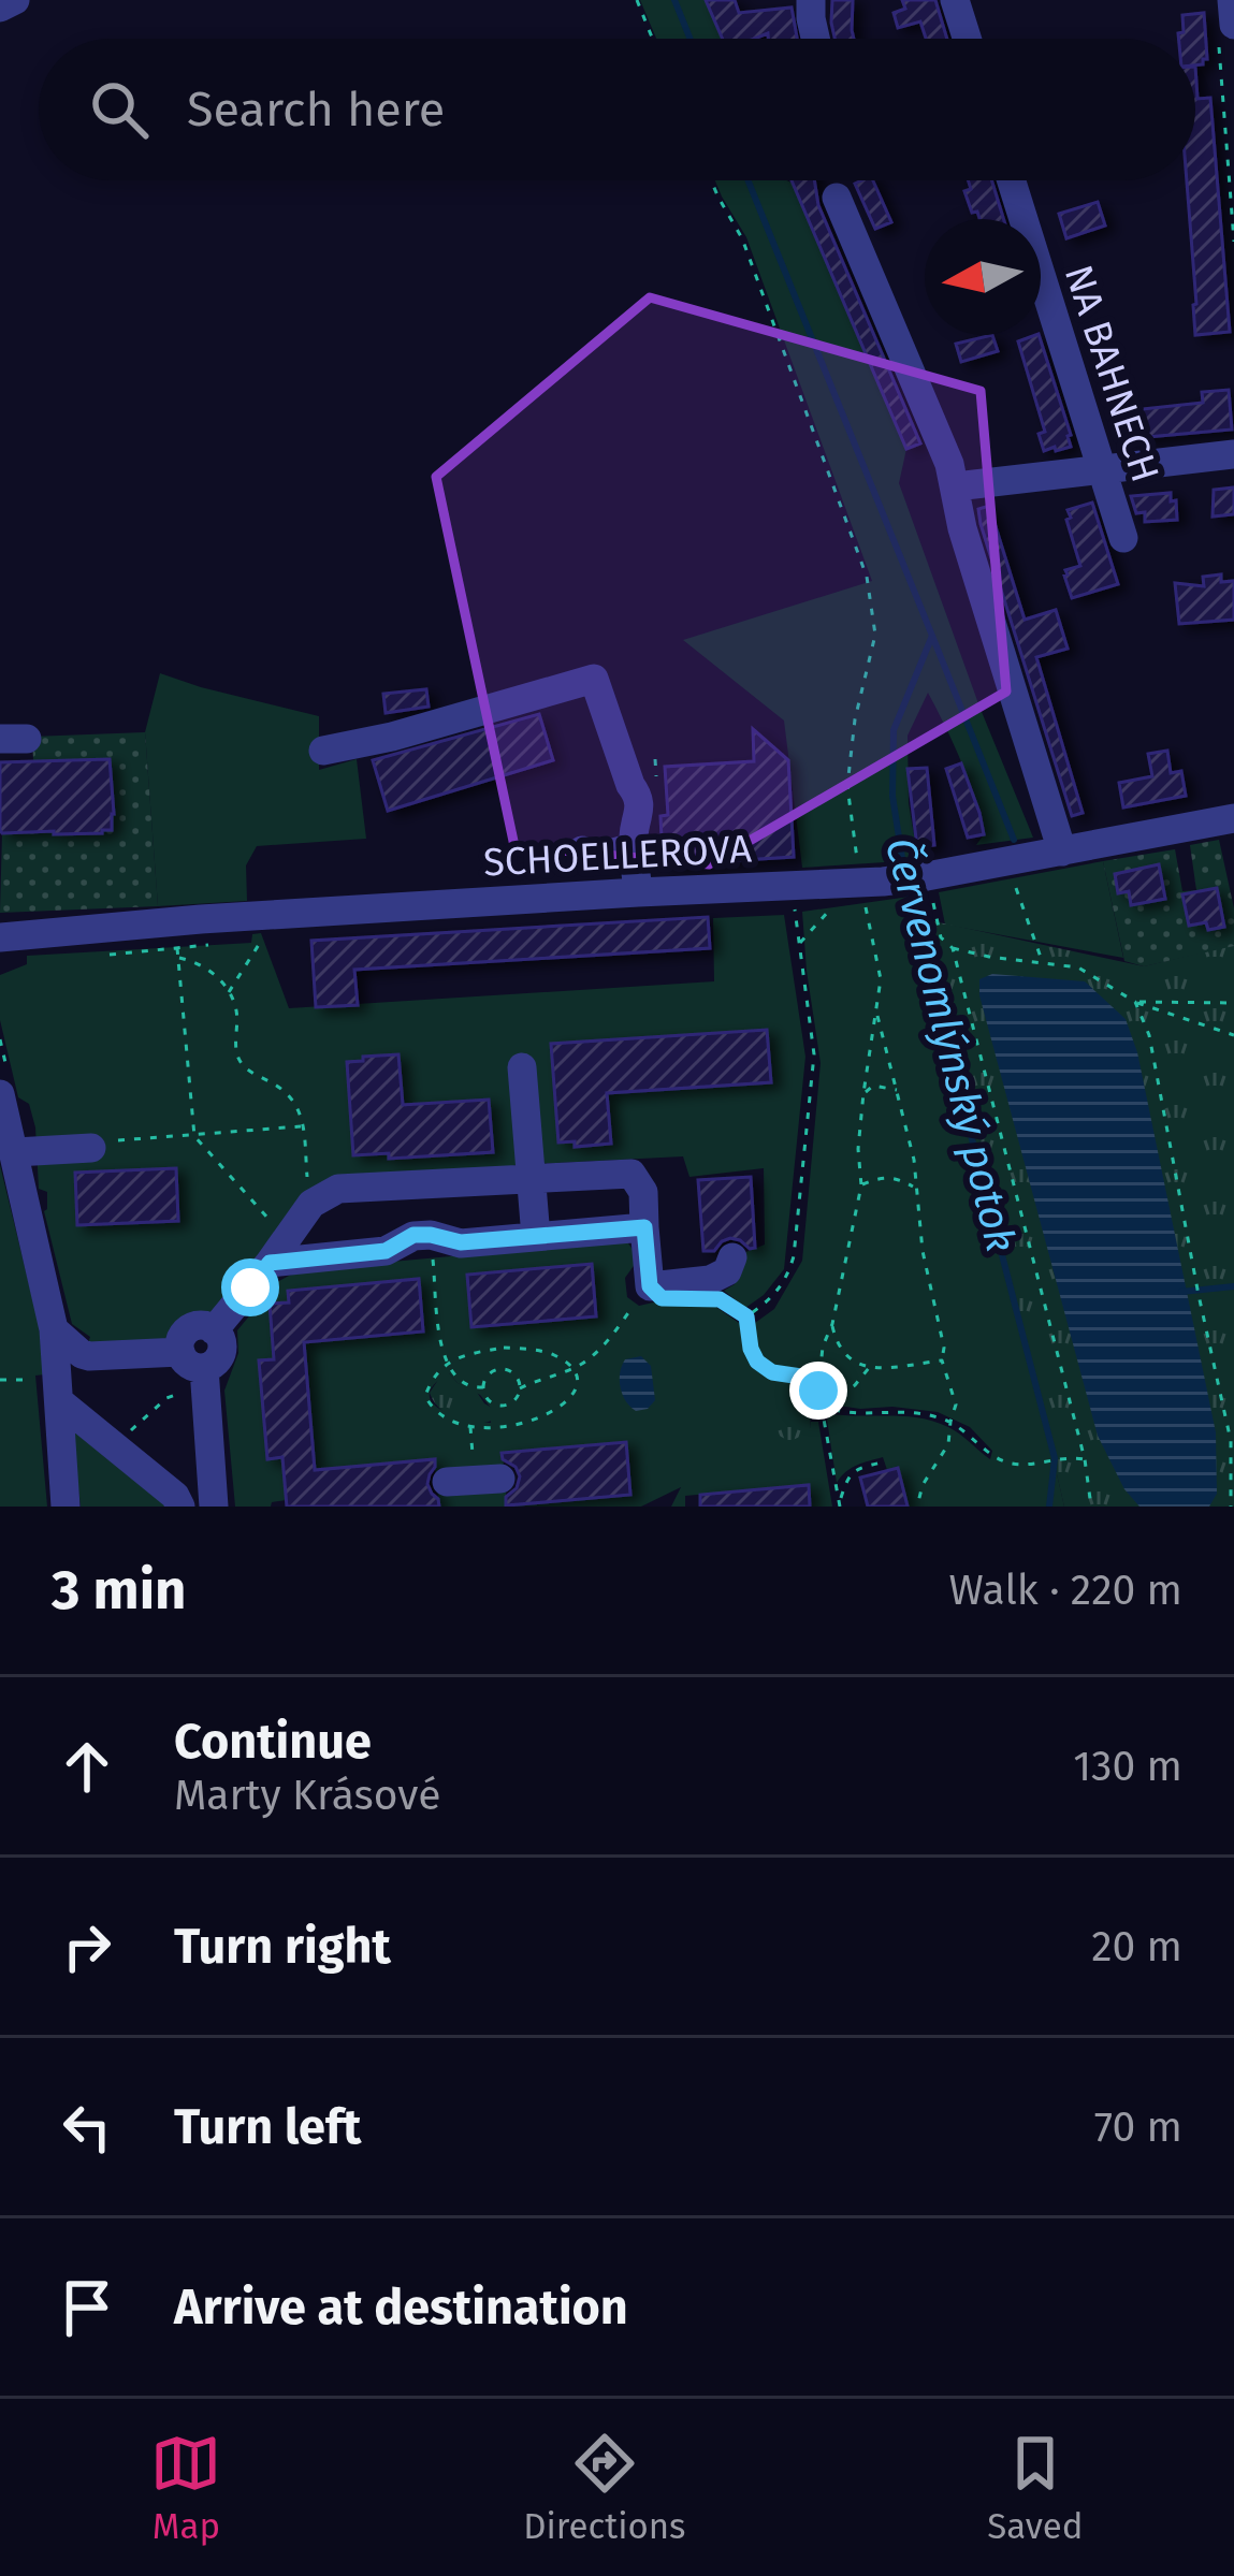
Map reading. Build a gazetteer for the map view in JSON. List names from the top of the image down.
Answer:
{
  "streets": {
    "street": ["NA BAHNECH", "SCHOELLEROVA"]
  },
  "water": ["Červenomlýnský potok"],
  "north": "left",
  "page": {
    "search": "Search here",
    "heading": ["3 min", "Walk · 220 m"],
    "list": [
      ["Continue", "Marty Krásové", "130 m"],
      ["Turn right", "20 m"],
      ["Turn left", "70 m"],
      "Arrive at destination"
    ],
    "nav": ["Map", "Directions", "Saved"]
  }
}
